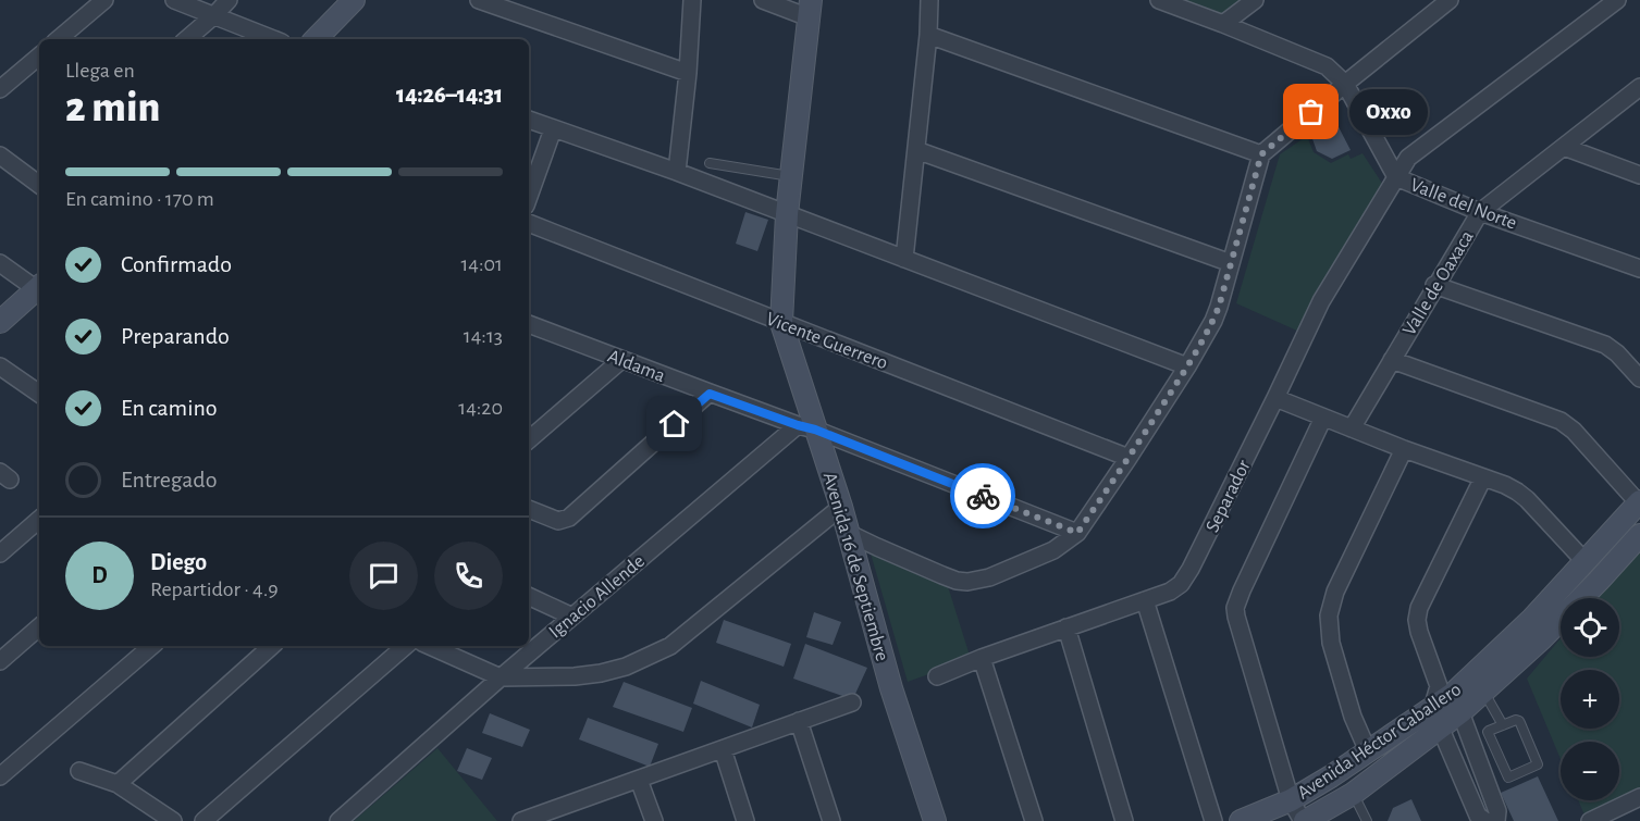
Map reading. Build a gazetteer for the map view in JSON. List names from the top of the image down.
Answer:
{
  "streets": {
    "main road": ["Avenida 16 de Septiembre", "Avenida Héctor Caballero"],
    "street": [
      "Valle del Norte",
      "Valle de Oaxaca",
      "Vicente Guerrero",
      "Aldama",
      "Separador",
      "Ignacio Allende"
    ]
  },
  "crossings": [
    ["Valle del Norte", "Valle de Oaxaca"],
    ["Valle del Norte", "Separador"],
    ["Vicente Guerrero", "Avenida 16 de Septiembre"],
    ["Aldama", "Avenida 16 de Septiembre"],
    ["Aldama", "Ignacio Allende"],
    ["Avenida 16 de Septiembre", "Ignacio Allende"]
  ],
  "places": ["Oxxo"],
  "page": {
    "heading": ["2 min", "Llega en", "14:26–14:31"],
    "panel": ["Diego", "Repartidor · 4.9"],
    "bubble": "Oxxo",
    "bar": "En camino · 170 m",
    "list": [
      ["Confirmado", "14:01"],
      ["Preparando", "14:13"],
      ["En camino", "14:20"],
      "Entregado"
    ],
    "round": "D",
    "map_buttons": ["+", "−"]
  }
}
